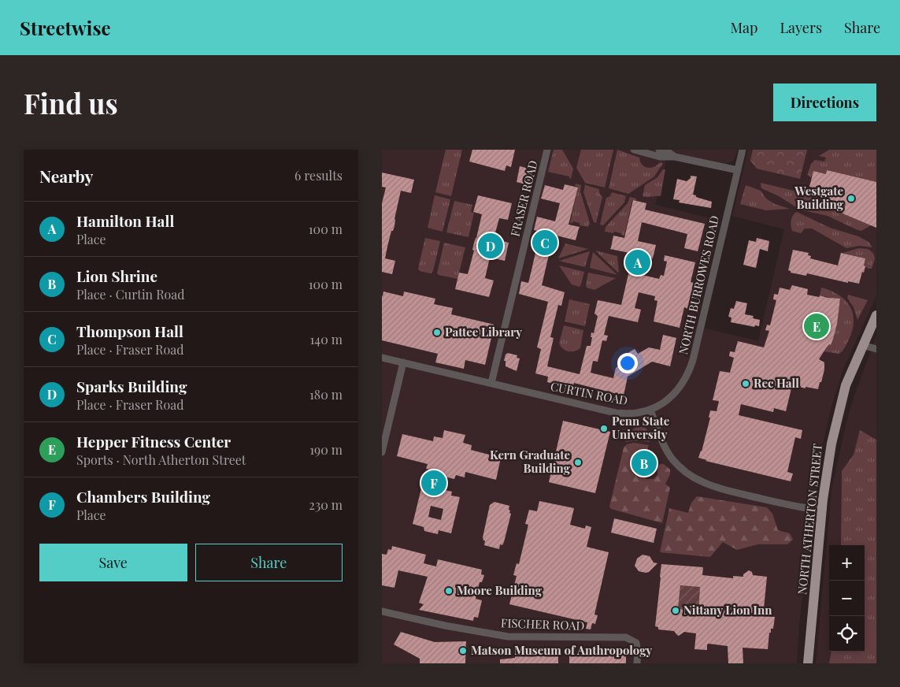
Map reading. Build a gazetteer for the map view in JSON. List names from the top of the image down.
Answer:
{
  "streets": {
    "main road": ["NORTH ATHERTON STREET"],
    "street": [
      "FRASER ROAD",
      "NORTH BURROWES ROAD",
      "CURTIN ROAD",
      "FISCHER ROAD"
    ]
  },
  "crossings": [
    ["FRASER ROAD", "CURTIN ROAD"],
    ["NORTH BURROWES ROAD", "CURTIN ROAD"]
  ],
  "places": [
    "Westgate Building",
    "Pattee Library",
    "Rec Hall",
    "Penn State University",
    "Kern Graduate Building",
    "Moore Building",
    "Nittany Lion Inn",
    "Matson Museum of Anthropology"
  ],
  "page": {
    "header": "Streetwise",
    "nav": ["Map", "Layers", "Share"],
    "buttons": [
      "Directions",
      ["Save", "Share"]
    ],
    "title": "Find us",
    "heading": ["Nearby", "6 results"],
    "list": [
      {
        "mark": "A",
        "name": "Hamilton Hall",
        "note": "Place",
        "value": "100 m"
      },
      {
        "mark": "B",
        "name": "Lion Shrine",
        "note": "Place · Curtin Road",
        "value": "100 m"
      },
      {
        "mark": "C",
        "name": "Thompson Hall",
        "note": "Place · Fraser Road",
        "value": "140 m"
      },
      {
        "mark": "D",
        "name": "Sparks Building",
        "note": "Place · Fraser Road",
        "value": "180 m"
      },
      {
        "mark": "E",
        "name": "Hepper Fitness Center",
        "note": "Sports · North Atherton Street",
        "value": "190 m"
      },
      {
        "mark": "F",
        "name": "Chambers Building",
        "note": "Place",
        "value": "230 m"
      }
    ],
    "pins": [
      "C",
      "D",
      "A",
      "E",
      "B",
      "F"
    ],
    "map_buttons": ["+", "−"]
  }
}
